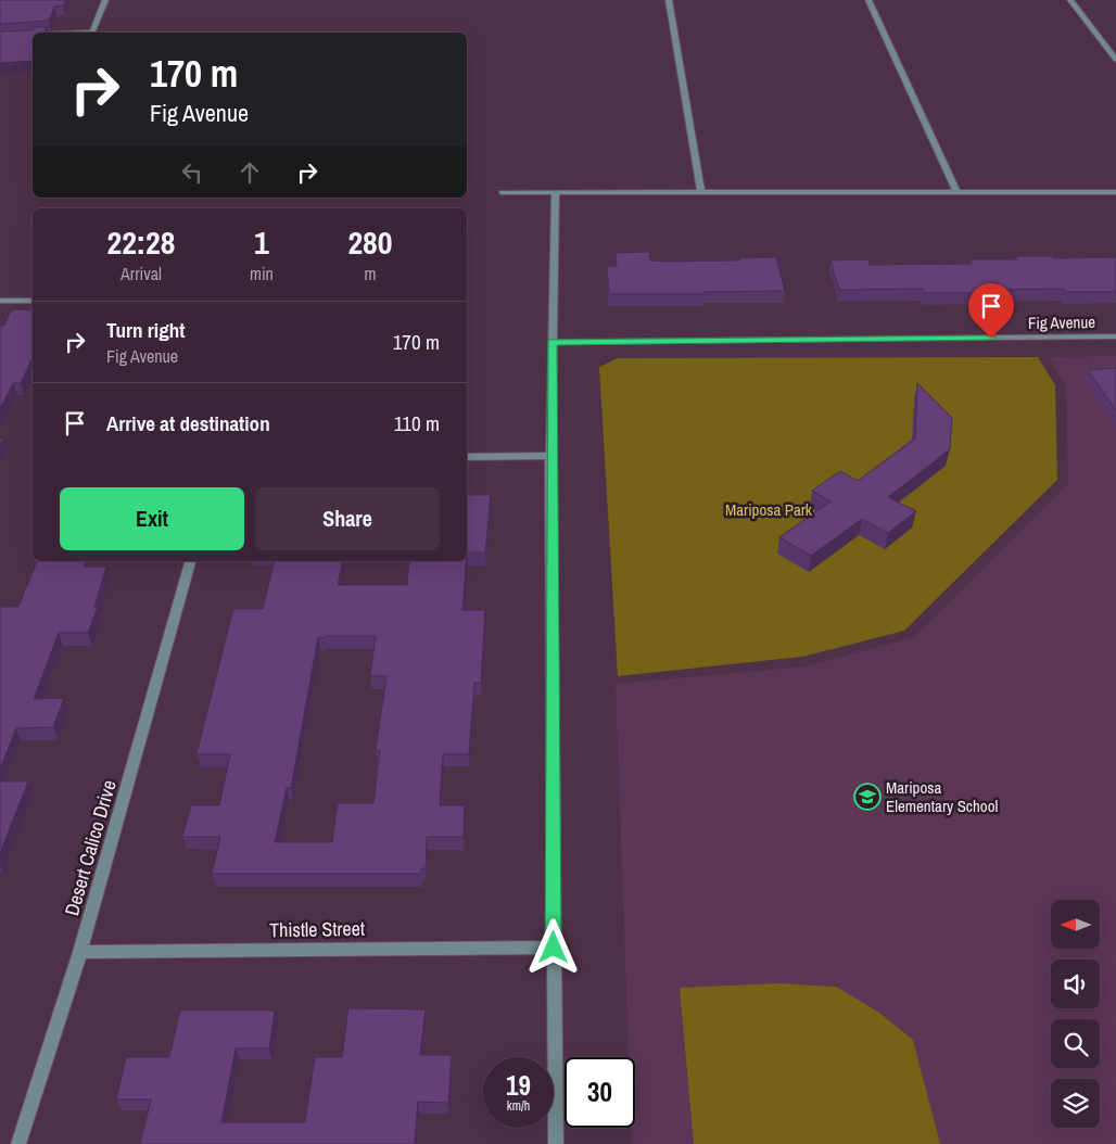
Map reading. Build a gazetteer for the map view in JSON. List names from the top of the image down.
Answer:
{
  "streets": {
    "street": ["Fig Avenue", "Desert Calico Drive", "Thistle Street"]
  },
  "crossings": [
    ["Desert Calico Drive", "Thistle Street"]
  ],
  "parks": ["Mariposa Park"],
  "places": {
    "school or university": ["Mariposa Elementary School"]
  },
  "north": "left",
  "page": {
    "turn": ["170 m", "Fig Avenue"],
    "eta": [
      "22:28",
      "Arrival",
      "1",
      "min",
      "280",
      "m"
    ],
    "list": [
      {
        "name": "Turn right",
        "note": "Fig Avenue",
        "value": "170 m"
      },
      {
        "name": "Arrive at destination",
        "value": "110 m"
      }
    ],
    "buttons": ["Exit", "Share"],
    "speed": "19 km/h",
    "limit": "30"
  }
}
